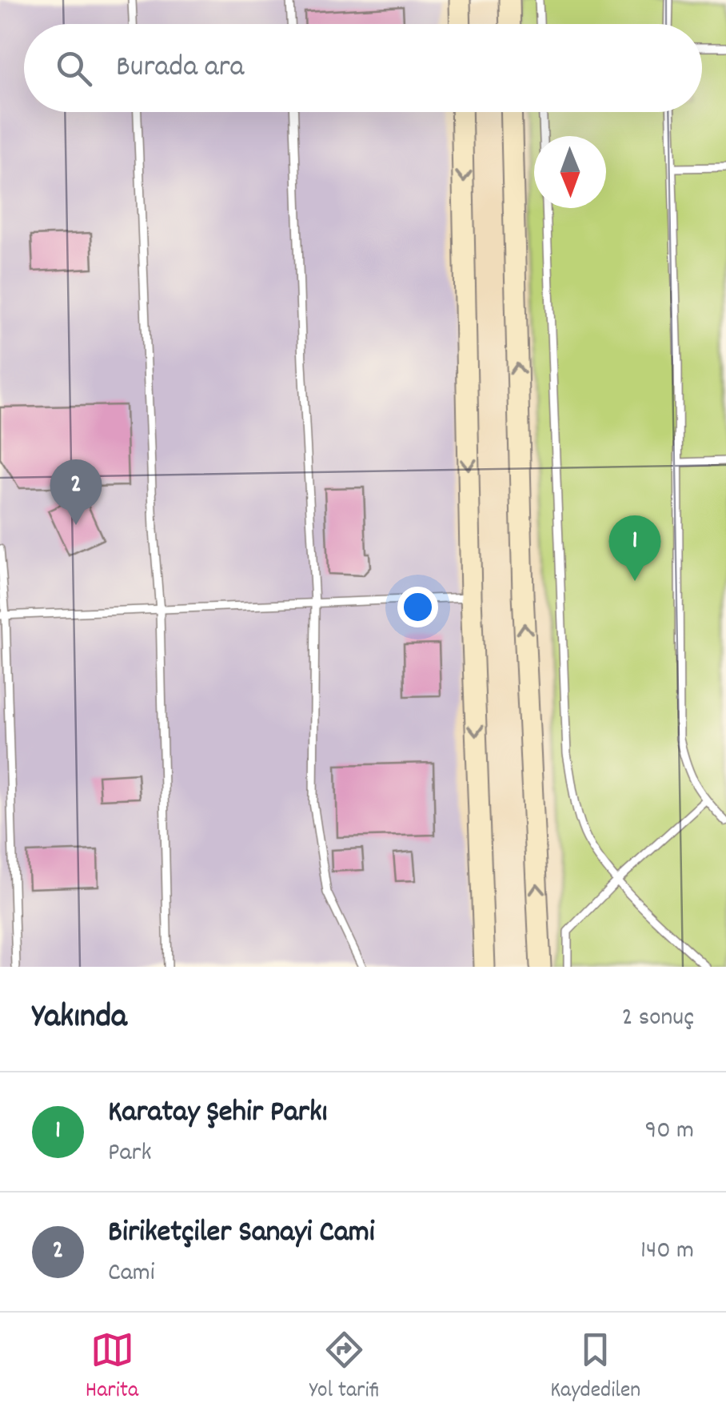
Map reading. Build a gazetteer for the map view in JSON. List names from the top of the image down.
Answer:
{
  "north": "bottom",
  "page": {
    "search": "Burada ara",
    "pins": ["2", "1"],
    "heading": ["Yakında", "2 sonuç"],
    "list": [
      {
        "mark": "1",
        "name": "Karatay Şehir Parkı",
        "note": "Park",
        "value": "90 m"
      },
      {
        "mark": "2",
        "name": "Biriketçiler Sanayi Cami",
        "note": "Cami",
        "value": "140 m"
      }
    ],
    "nav": ["Harita", "Yol tarifi", "Kaydedilen"]
  }
}
